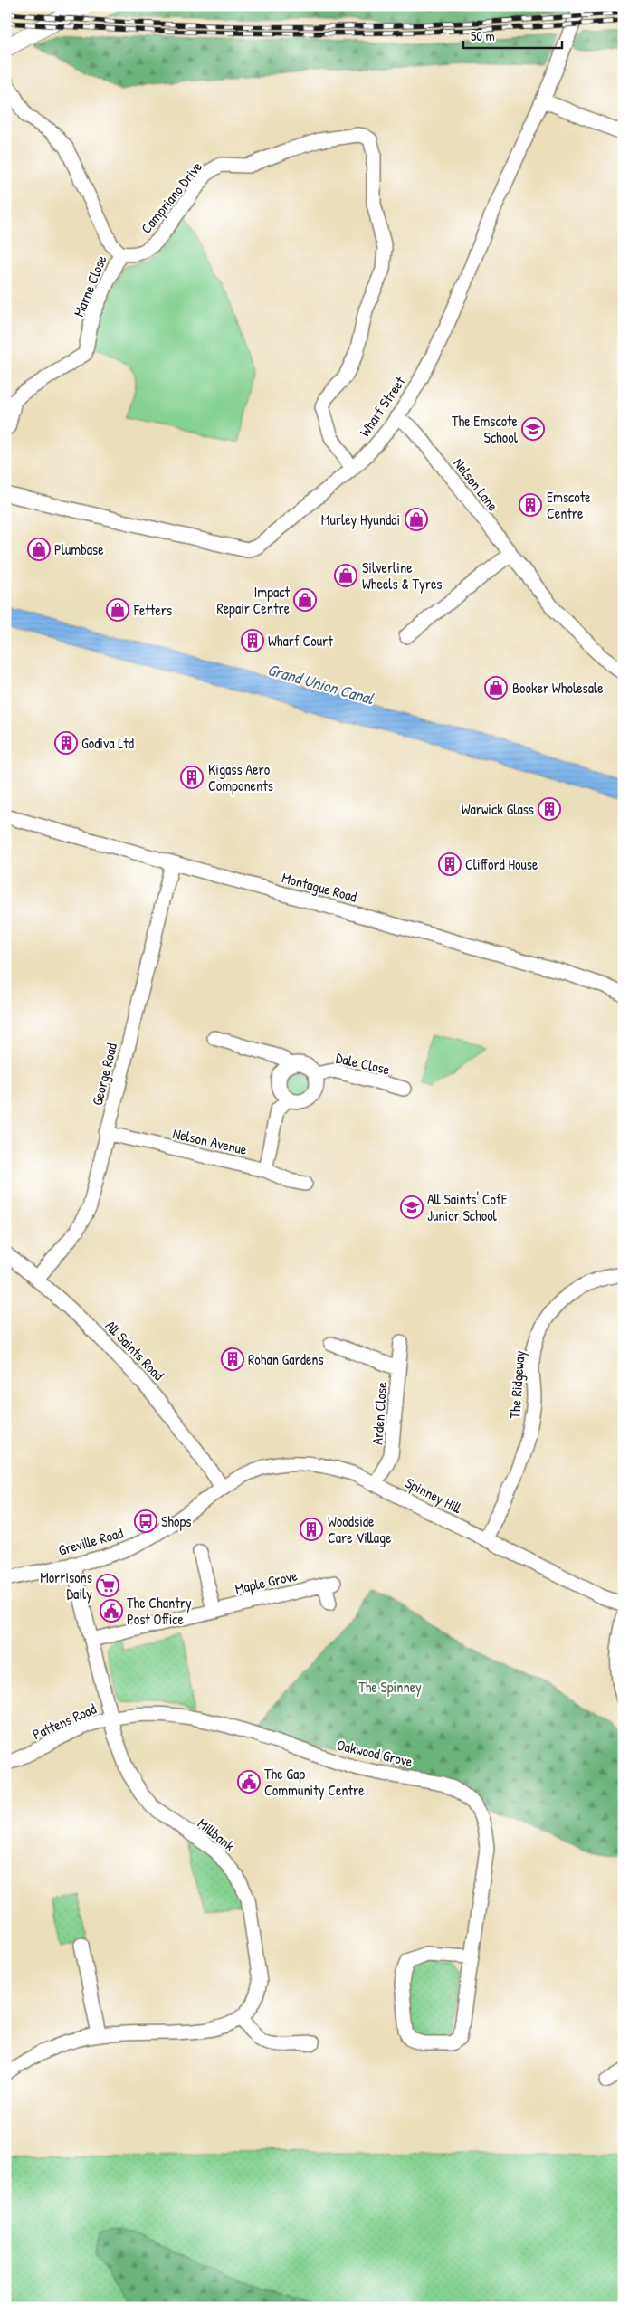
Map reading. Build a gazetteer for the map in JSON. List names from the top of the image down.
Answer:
{
  "streets": {
    "street": [
      "Campriano Drive",
      "Marne Close",
      "Wharf Street",
      "Nelson Lane",
      "Montague Road",
      "Dale Close",
      "George Road",
      "Nelson Avenue",
      "All Saints Road",
      "The Ridgeway",
      "Arden Close",
      "Spinney Hill",
      "Greville Road",
      "Maple Grove",
      "Pattens Road",
      "Oakwood Grove",
      "Millbank"
    ]
  },
  "crossings": [
    ["Campriano Drive", "Marne Close"],
    ["Campriano Drive", "Wharf Street"],
    ["Wharf Street", "Nelson Lane"],
    ["Montague Road", "George Road"],
    ["George Road", "Nelson Avenue"],
    ["George Road", "All Saints Road"],
    ["All Saints Road", "Spinney Hill"],
    ["All Saints Road", "Greville Road"],
    ["The Ridgeway", "Spinney Hill"],
    ["Arden Close", "Spinney Hill"],
    ["Spinney Hill", "Greville Road"],
    ["Greville Road", "Millbank"],
    ["Maple Grove", "Millbank"],
    ["Pattens Road", "Oakwood Grove"],
    ["Pattens Road", "Millbank"],
    ["Oakwood Grove", "Millbank"]
  ],
  "water": ["Grand Union Canal"],
  "parks": ["The Spinney"],
  "places": {
    "school or university": ["The Emscote School", "All Saints' CofE Junior School"],
    "building": [
      "Emscote Centre",
      "Wharf Court",
      "Godiva Ltd",
      "Kigass Aero Components",
      "Warwick Glass",
      "Clifford House",
      "Rohan Gardens",
      "Woodside Care Village"
    ],
    "shop": [
      "Murley Hyundai",
      "Plumbase",
      "Silverline Wheels & Tyres",
      "Impact Repair Centre",
      "Fetters",
      "Booker Wholesale"
    ],
    "bus stop": ["Shops"],
    "supermarket": ["Morrisons Daily"],
    "public building": ["The Chantry Post Office", "The Gap Community Centre"]
  },
  "scale_bar": "50 m"
}
